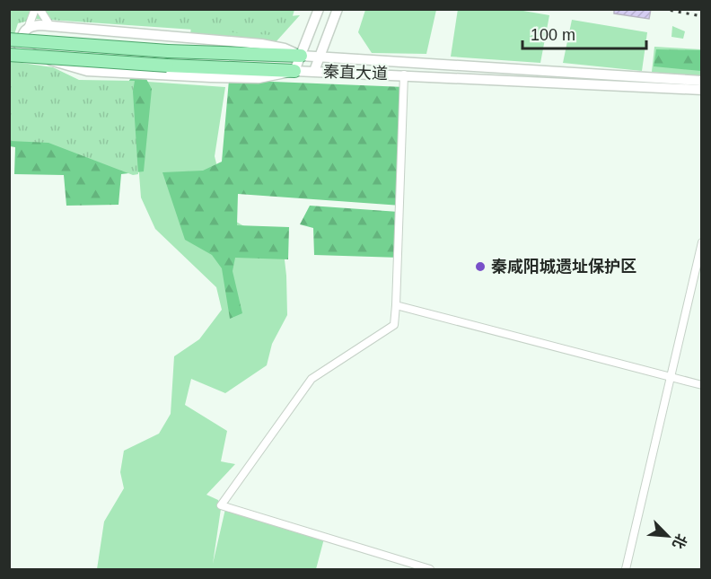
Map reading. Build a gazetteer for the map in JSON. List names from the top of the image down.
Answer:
{
  "streets": {
    "main road": ["秦直大道"]
  },
  "places": ["秦咸阳城遗址保护区"],
  "scale_bar": "100 m",
  "north": "bottom right"
}
